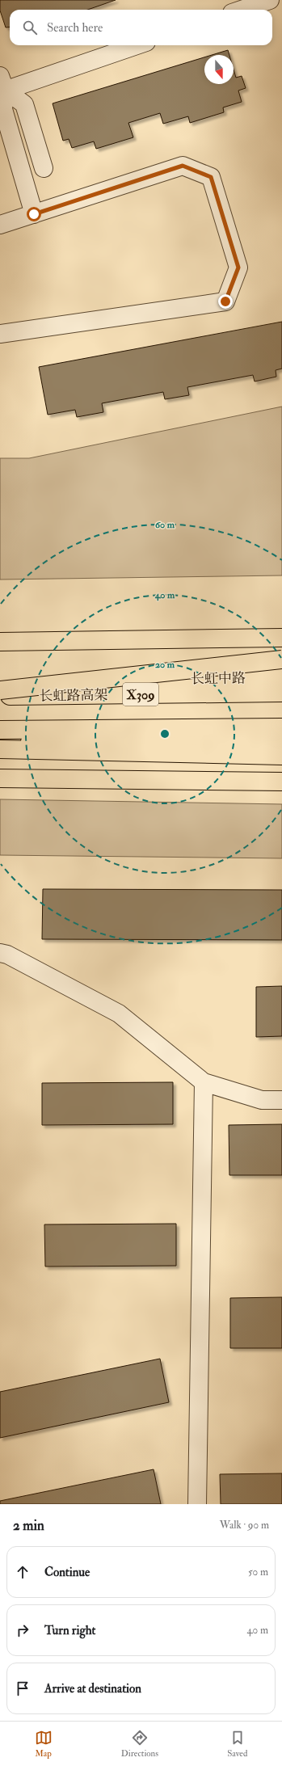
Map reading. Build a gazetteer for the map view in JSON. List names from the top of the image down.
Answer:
{
  "streets": {
    "main road": ["长虹中路", "X309", "长虹路高架"]
  },
  "north": "bottom",
  "page": {
    "search": "Search here",
    "heading": ["2 min", "Walk · 90 m"],
    "list": [
      ["Continue", "50 m"],
      ["Turn right", "40 m"],
      "Arrive at destination"
    ],
    "nav": ["Map", "Directions", "Saved"]
  },
  "rings": ["60 m", "40 m", "20 m"]
}
